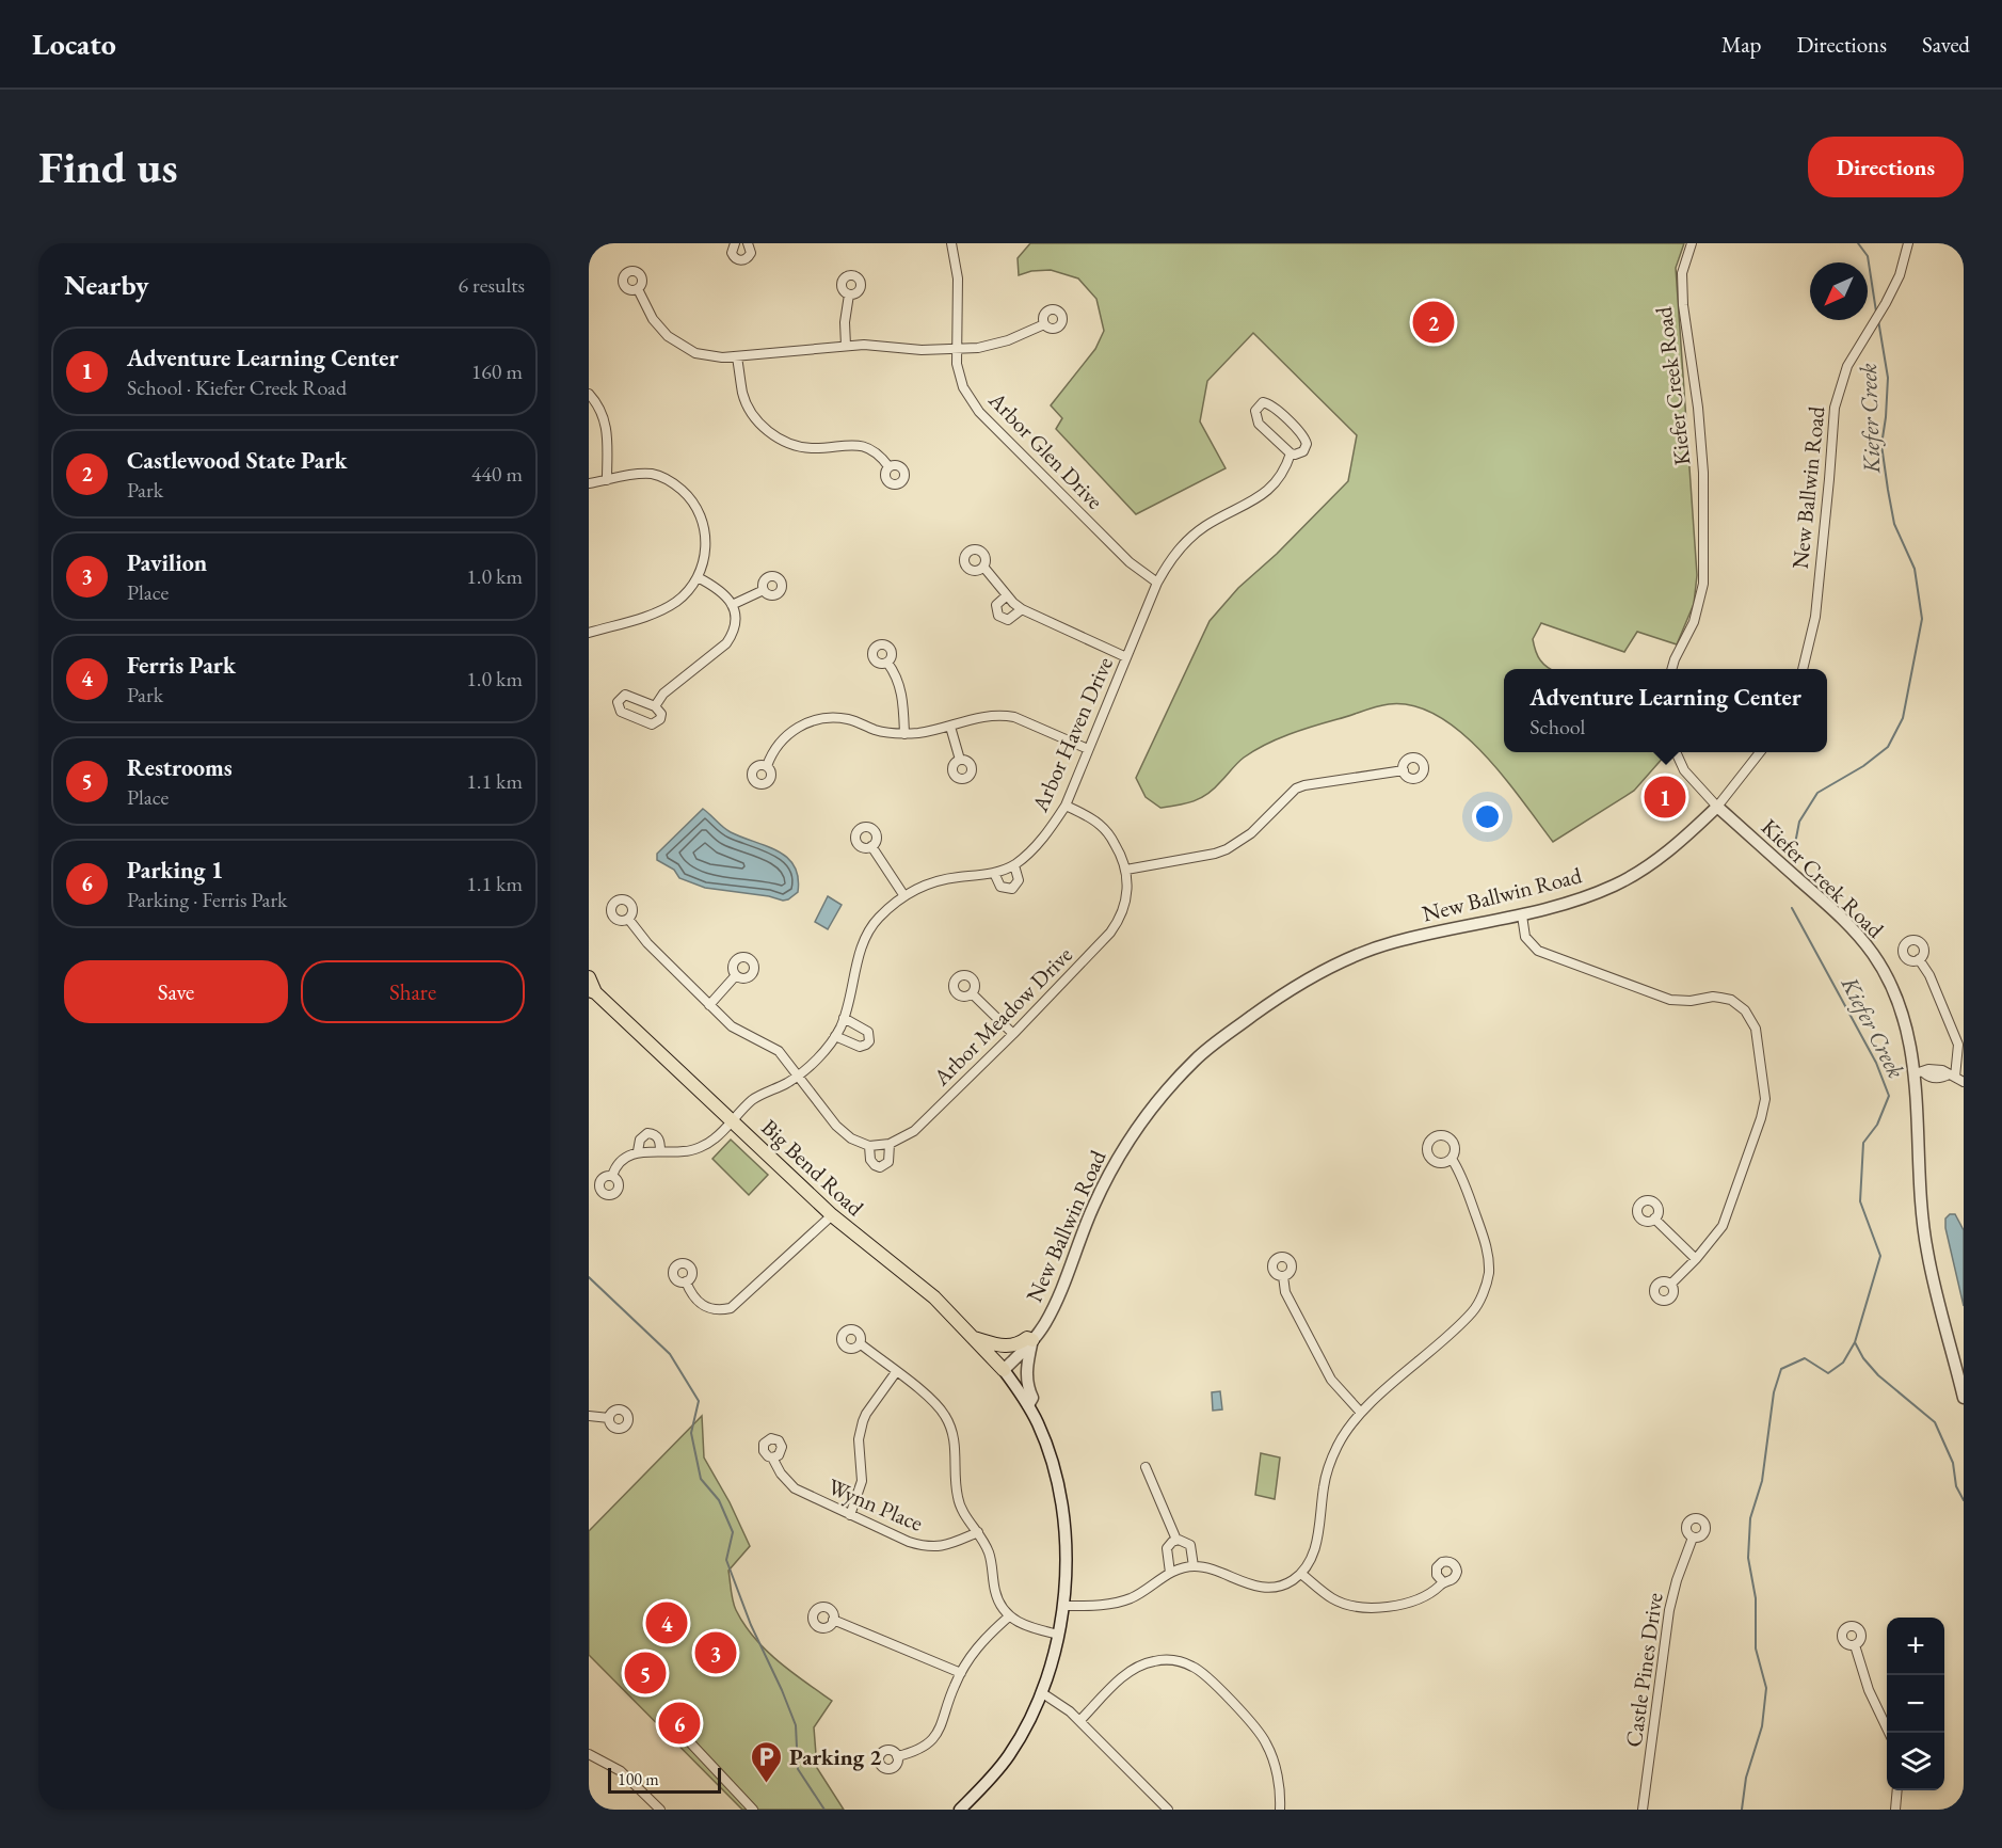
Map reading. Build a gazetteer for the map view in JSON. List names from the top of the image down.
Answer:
{
  "streets": {
    "main road": ["Big Bend Road"],
    "street": [
      "Kiefer Creek Road",
      "Arbor Glen Drive",
      "New Ballwin Road",
      "Arbor Haven Drive",
      "Arbor Meadow Drive",
      "Wynn Place",
      "Castle Pines Drive"
    ]
  },
  "crossings": [
    ["Kiefer Creek Road", "New Ballwin Road"],
    ["Arbor Glen Drive", "Arbor Haven Drive"],
    ["New Ballwin Road", "Big Bend Road"],
    ["Arbor Haven Drive", "Arbor Meadow Drive"],
    ["Arbor Haven Drive", "Big Bend Road"]
  ],
  "water": ["Kiefer Creek"],
  "places": {
    "parking": ["Parking 2"]
  },
  "scale_bar": "100 m",
  "north": "bottom left",
  "page": {
    "header": "Locato",
    "nav": ["Map", "Directions", "Saved"],
    "buttons": [
      "Directions",
      ["Save", "Share"]
    ],
    "title": "Find us",
    "heading": ["Nearby", "6 results"],
    "pins": [
      "2",
      "1",
      "4",
      "3",
      "5",
      "6"
    ],
    "list": [
      {
        "mark": "1",
        "name": "Adventure Learning Center",
        "note": "School · Kiefer Creek Road",
        "value": "160 m"
      },
      {
        "mark": "2",
        "name": "Castlewood State Park",
        "note": "Park",
        "value": "440 m"
      },
      {
        "mark": "3",
        "name": "Pavilion",
        "note": "Place",
        "value": "1.0 km"
      },
      {
        "mark": "4",
        "name": "Ferris Park",
        "note": "Park",
        "value": "1.0 km"
      },
      {
        "mark": "5",
        "name": "Restrooms",
        "note": "Place",
        "value": "1.1 km"
      },
      {
        "mark": "6",
        "name": "Parking 1",
        "note": "Parking · Ferris Park",
        "value": "1.1 km"
      }
    ],
    "popup": ["Adventure Learning Center", "School"],
    "map_buttons": ["+", "−"],
    "scale": "100 m"
  }
}
